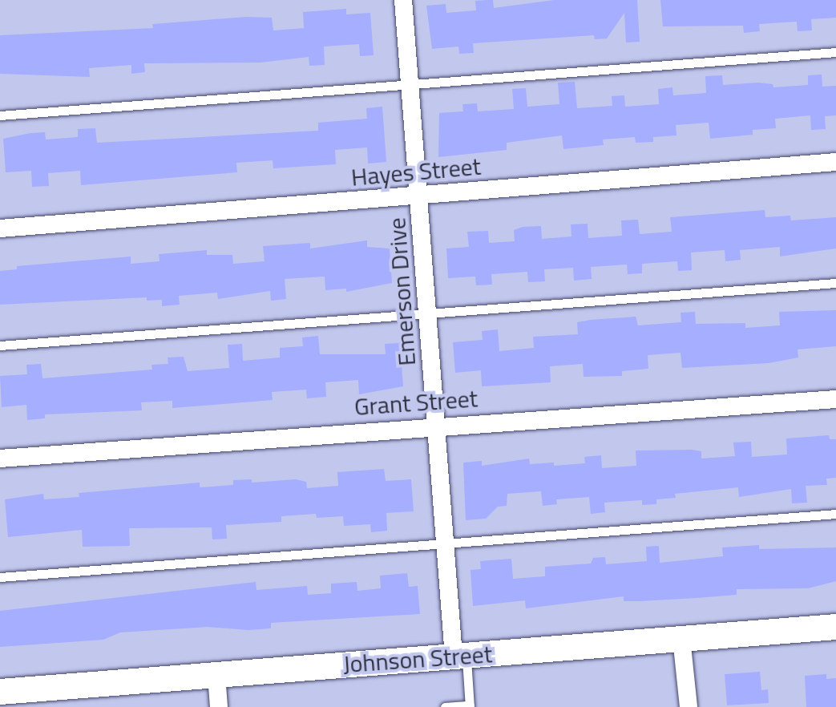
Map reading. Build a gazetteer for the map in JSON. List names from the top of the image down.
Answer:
{
  "streets": {
    "street": [
      "Hayes Street",
      "Emerson Drive",
      "Grant Street",
      "Johnson Street"
    ]
  },
  "crossings": [
    ["Hayes Street", "Emerson Drive"],
    ["Emerson Drive", "Grant Street"],
    ["Emerson Drive", "Johnson Street"]
  ]
}
